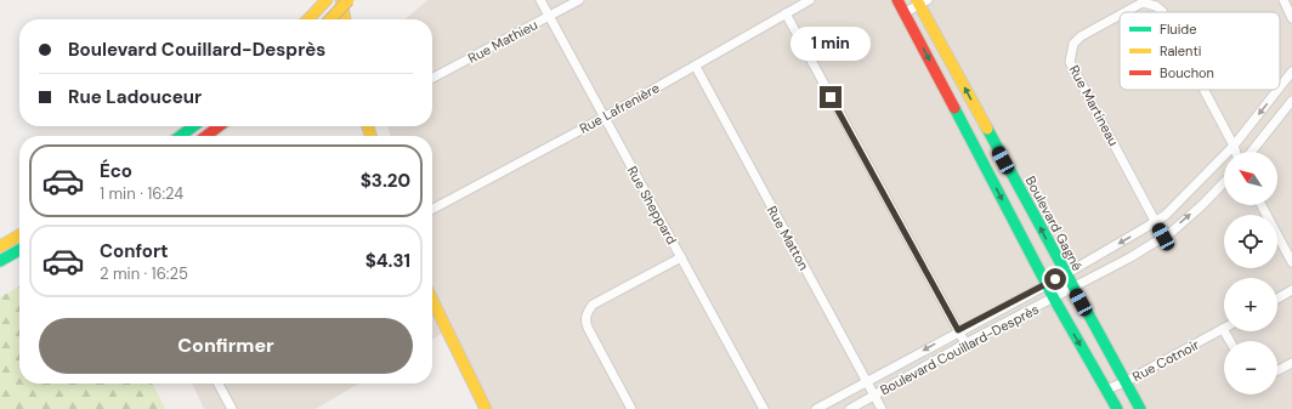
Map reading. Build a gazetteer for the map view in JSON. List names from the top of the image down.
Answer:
{
  "streets": {
    "main road": ["Boulevard Gagné"],
    "street": [
      "Rue Mathieu",
      "Rue Martineau",
      "Rue Lafrenière",
      "Rue Sheppard",
      "Rue Matton",
      "Boulevard Couillard-Desprès",
      "Rue Cotnoir"
    ]
  },
  "crossings": [
    ["Rue Mathieu", "Rue Sheppard"],
    ["Rue Martineau", "Boulevard Couillard-Desprès"],
    ["Rue Lafrenière", "Rue Sheppard"],
    ["Rue Lafrenière", "Rue Matton"],
    ["Boulevard Gagné", "Boulevard Couillard-Desprès"],
    ["Boulevard Gagné", "Rue Cotnoir"],
    ["Rue Matton", "Boulevard Couillard-Desprès"]
  ],
  "legend": ["Fluide", "Ralenti", "Bouchon"],
  "north": "top left",
  "page": {
    "banner": ["Boulevard Couillard-Desprès", "Rue Ladouceur"],
    "bubble": "1 min",
    "list": [
      {
        "name": "Éco",
        "note": "1 min · 16:24",
        "value": "$3.20"
      },
      {
        "name": "Confort",
        "note": "2 min · 16:25",
        "value": "$4.31"
      }
    ],
    "map_buttons": ["+", "−"],
    "buttons": "Confirmer"
  }
}
